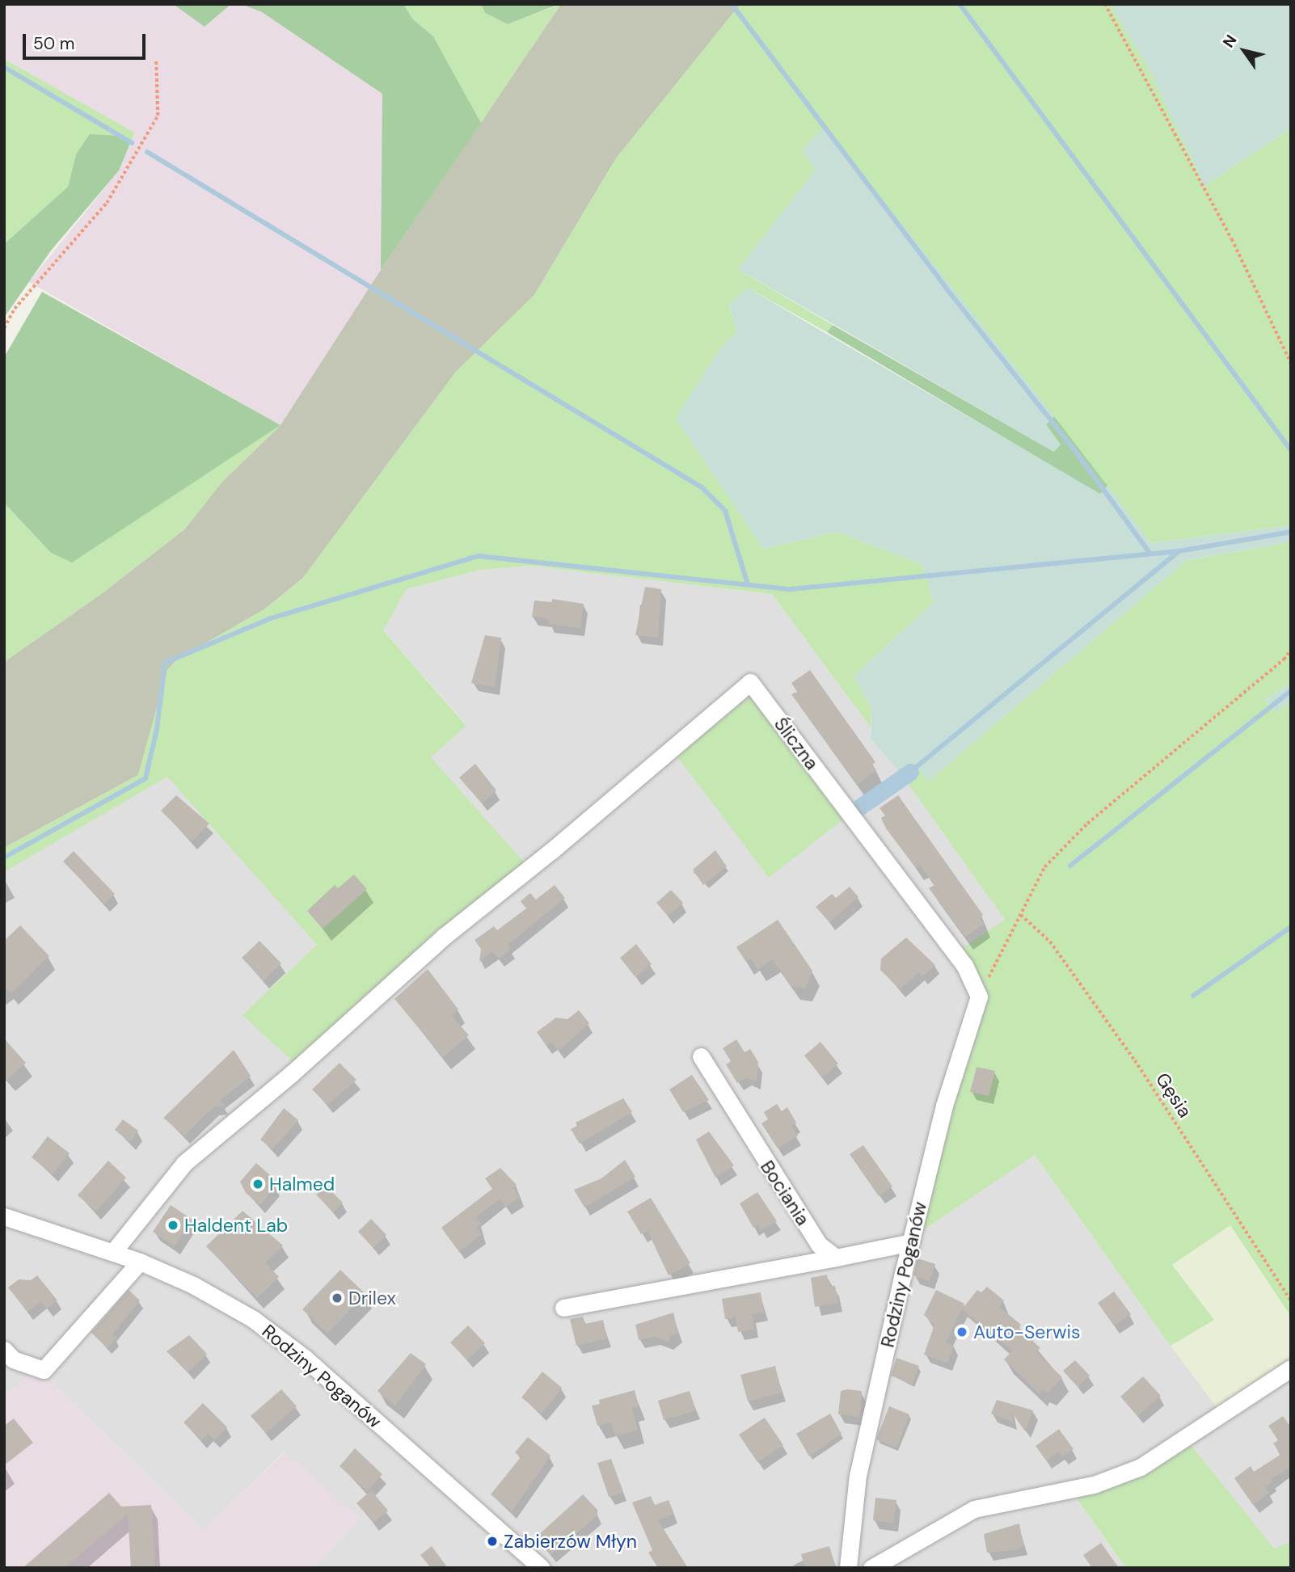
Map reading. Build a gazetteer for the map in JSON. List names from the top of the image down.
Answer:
{
  "streets": {
    "street": ["Śliczna", "Bociania", "Rodziny Poganów"],
    "path": ["Gęsia"]
  },
  "crossings": [
    ["Śliczna", "Rodziny Poganów"]
  ],
  "places": [
    "Halmed",
    "Haldent Lab",
    "Drilex",
    "Auto-Serwis",
    "Zabierzów Młyn"
  ],
  "scale_bar": "50 m",
  "north": "top left"
}
